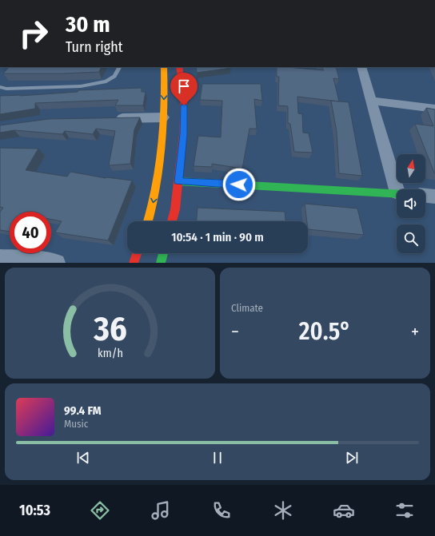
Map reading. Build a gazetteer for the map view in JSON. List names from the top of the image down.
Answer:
{
  "north": "top",
  "page": {
    "turn": ["30 m", "Turn right"],
    "limit": "40",
    "trip": "10:54 · 1 min · 90 m",
    "tile": "Climate",
    "heat": ["−", "20.5°", "+"],
    "song": ["99.4 FM", "Music"],
    "tabs": "10:53",
    "gauge": ["36", "km/h"]
  }
}
